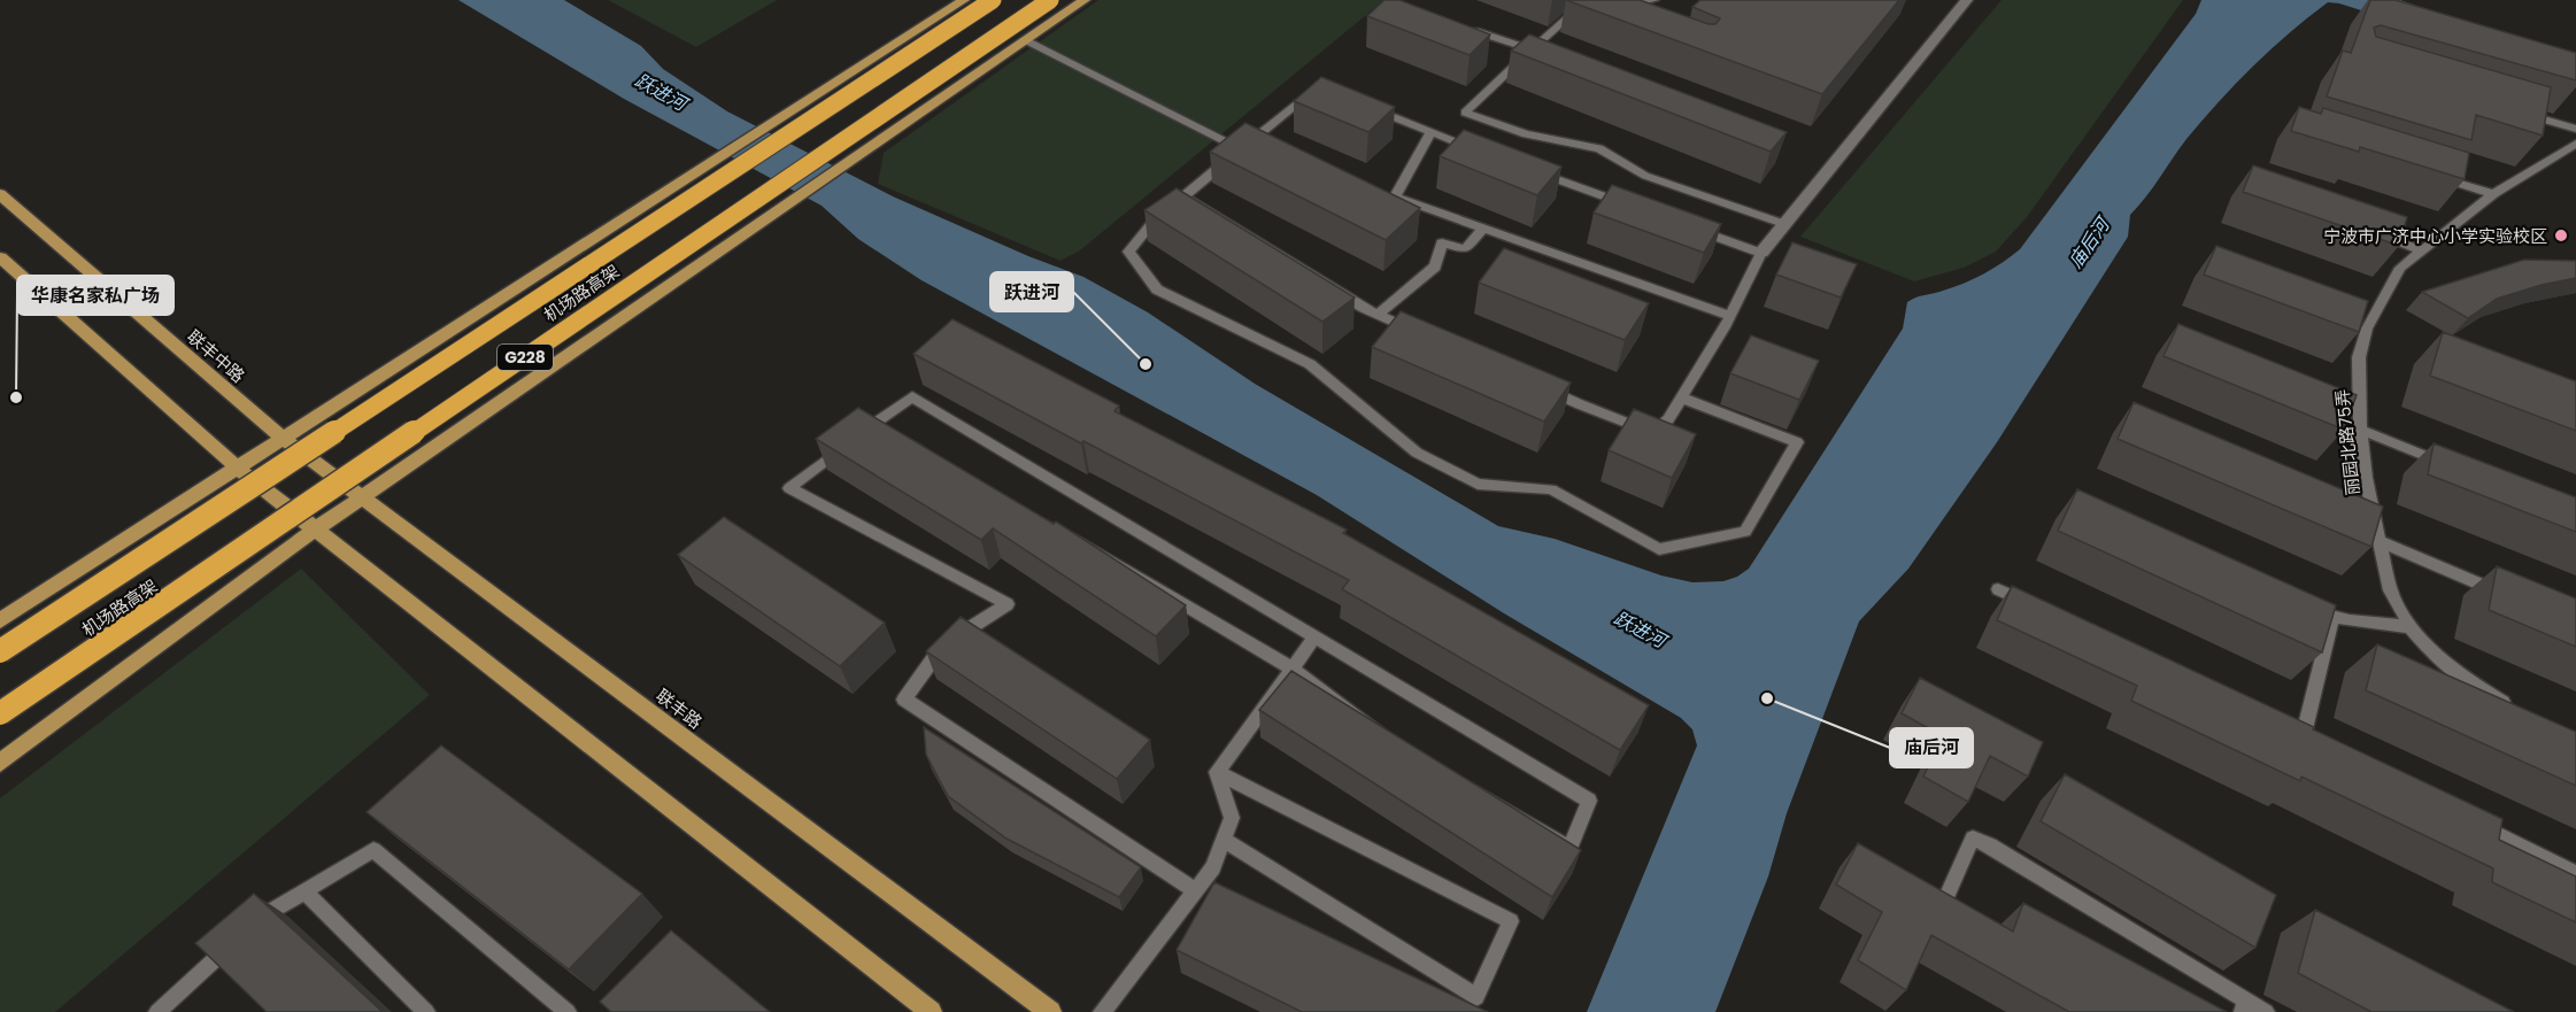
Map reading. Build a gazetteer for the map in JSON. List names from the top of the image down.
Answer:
{
  "streets": {
    "highway": ["机场路高架", "G228"],
    "main road": ["联丰中路", "联丰路"],
    "lane": ["丽园北路75弄"]
  },
  "crossings": [
    ["联丰中路", "联丰路"]
  ],
  "water": ["跃进河", "庙后河"],
  "places": [
    "宁波市广济中心小学实验校区",
    "跃进河",
    "华康名家私广场",
    "庙后河"
  ]
}
